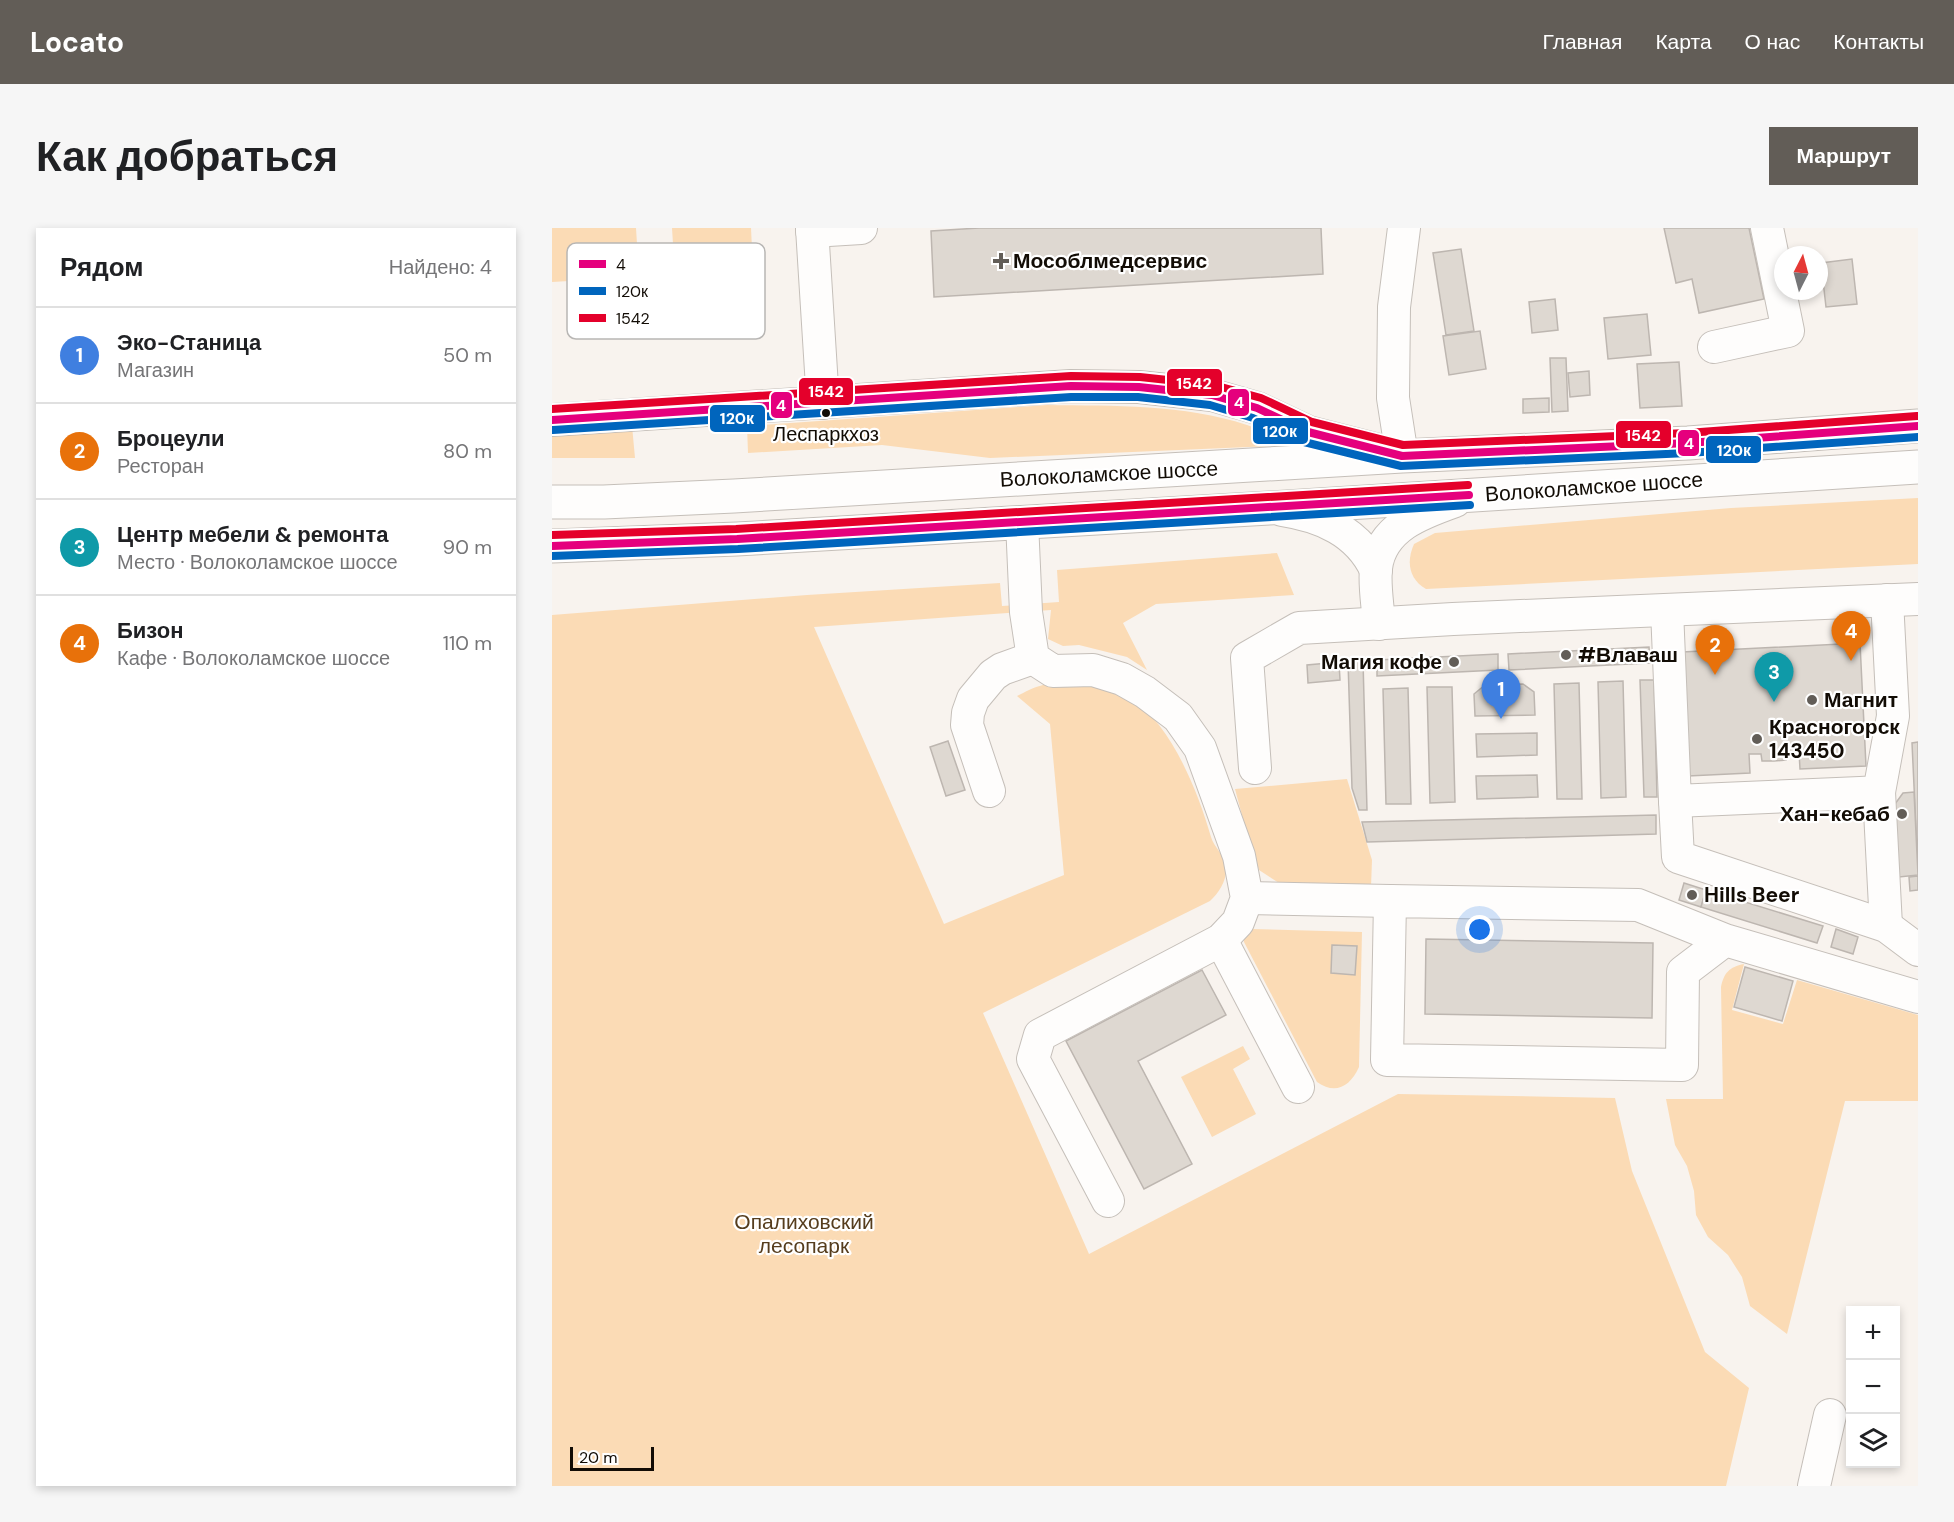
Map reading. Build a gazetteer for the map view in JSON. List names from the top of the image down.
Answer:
{
  "streets": {
    "main road": ["Волоколамское шоссе"]
  },
  "parks": ["Опалиховский лесопарк"],
  "places": {
    "health": ["Мособлмедсервис"],
    "other": [
      "Леспаркхоз",
      "#Влаваш",
      "Магия кофе",
      "Магнит",
      "Красногорск 143450",
      "Хан-кебаб",
      "Hills Beer"
    ]
  },
  "lines": ["transit line 1542", "transit line 4", "transit line 120к"],
  "legend": ["4", "120к", "1542"],
  "scale_bar": "20 m",
  "north": "top",
  "page": {
    "header": "Locato",
    "nav": [
      "Главная",
      "Карта",
      "О нас",
      "Контакты"
    ],
    "buttons": "Маршрут",
    "title": "Как добраться",
    "heading": ["Рядом", "Найдено: 4"],
    "list": [
      {
        "mark": "1",
        "name": "Эко-Станица",
        "note": "Магазин",
        "value": "50 m"
      },
      {
        "mark": "2",
        "name": "Броцеули",
        "note": "Ресторан",
        "value": "80 m"
      },
      {
        "mark": "3",
        "name": "Центр мебели & ремонта",
        "note": "Место · Волоколамское шоссе",
        "value": "90 m"
      },
      {
        "mark": "4",
        "name": "Бизон",
        "note": "Кафе · Волоколамское шоссе",
        "value": "110 m"
      }
    ],
    "pins": [
      "4",
      "2",
      "3",
      "1"
    ],
    "map_buttons": ["+", "−"],
    "scale": "20 m"
  }
}
